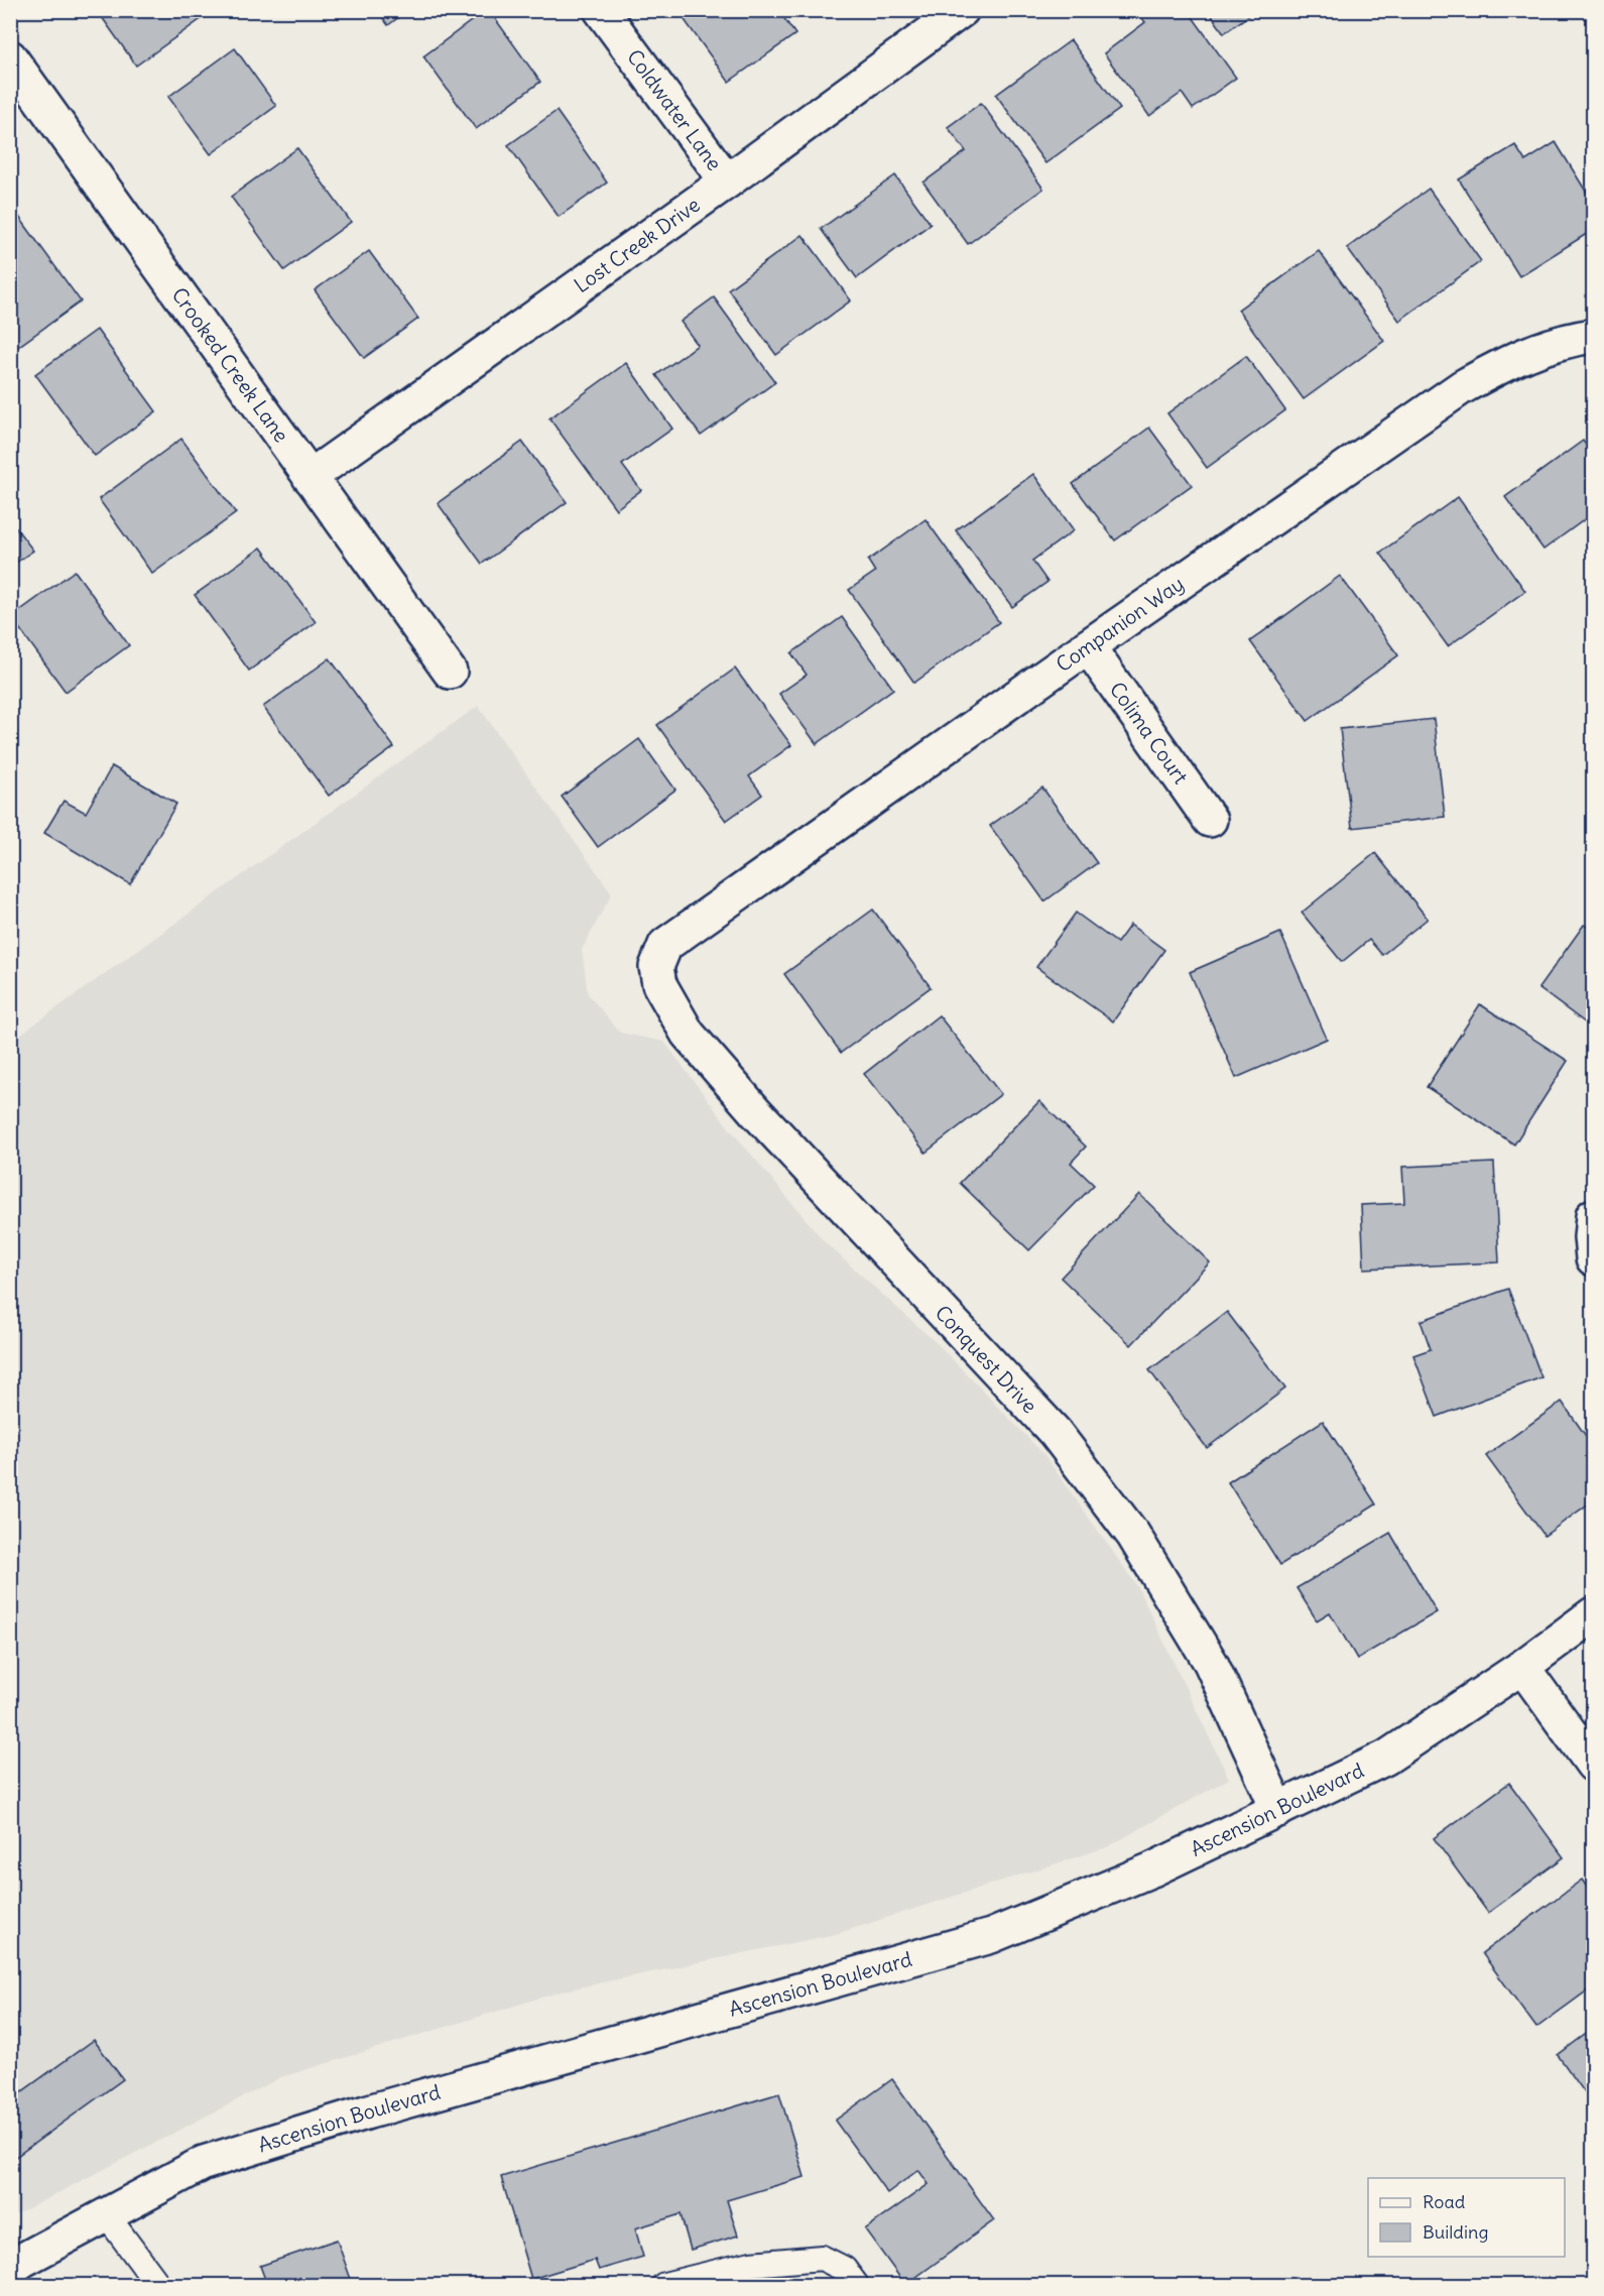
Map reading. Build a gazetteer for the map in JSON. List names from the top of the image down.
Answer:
{
  "streets": {
    "street": [
      "Coldwater Lane",
      "Lost Creek Drive",
      "Crooked Creek Lane",
      "Companion Way",
      "Colima Court",
      "Conquest Drive",
      "Ascension Boulevard"
    ]
  },
  "crossings": [
    ["Coldwater Lane", "Lost Creek Drive"],
    ["Lost Creek Drive", "Crooked Creek Lane"],
    ["Companion Way", "Colima Court"],
    ["Companion Way", "Conquest Drive"],
    ["Conquest Drive", "Ascension Boulevard"]
  ],
  "legend": ["Road", "Building"]
}
